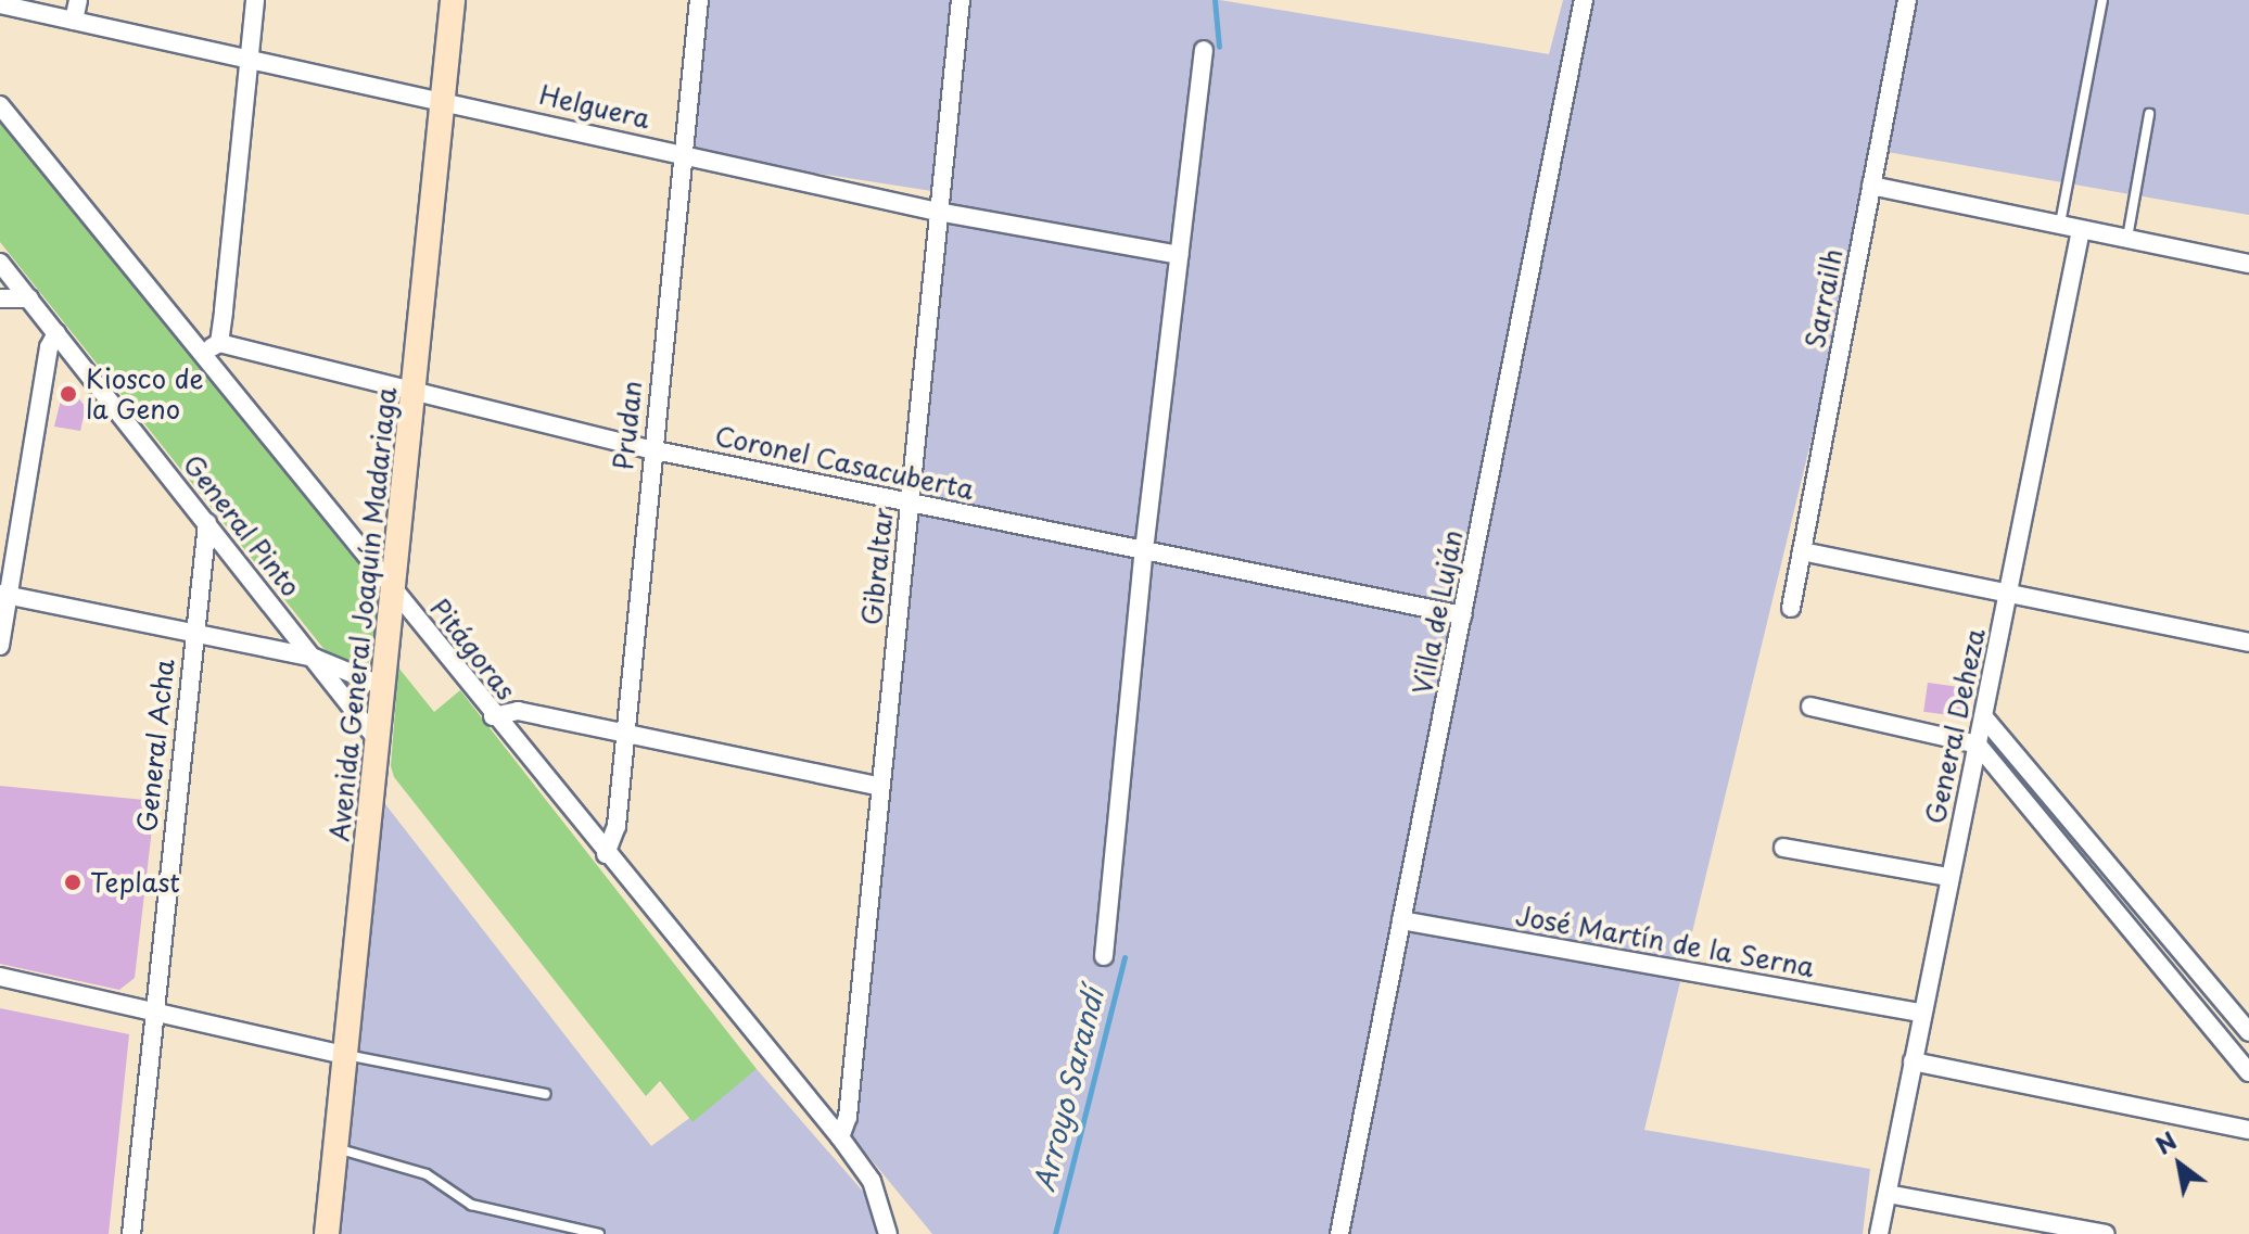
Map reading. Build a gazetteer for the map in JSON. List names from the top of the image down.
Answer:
{
  "streets": {
    "main road": ["Avenida General Joaquín Madariaga"],
    "street": [
      "Helguera",
      "Sarrailh",
      "Prudan",
      "Coronel Casacuberta",
      "General Pinto",
      "Gibraltar",
      "Villa de Luján",
      "Pitágoras",
      "General Deheza",
      "General Acha",
      "José Martín de la Serna"
    ]
  },
  "crossings": [
    ["Helguera", "Prudan"],
    ["Helguera", "Gibraltar"],
    ["Helguera", "Avenida General Joaquín Madariaga"],
    ["Prudan", "Coronel Casacuberta"],
    ["Prudan", "Pitágoras"],
    ["Coronel Casacuberta", "Gibraltar"],
    ["Coronel Casacuberta", "Villa de Luján"],
    ["Coronel Casacuberta", "Avenida General Joaquín Madariaga"],
    ["General Pinto", "Avenida General Joaquín Madariaga"],
    ["General Pinto", "General Acha"],
    ["Gibraltar", "Pitágoras"],
    ["Villa de Luján", "José Martín de la Serna"],
    ["Avenida General Joaquín Madariaga", "Pitágoras"],
    ["General Deheza", "José Martín de la Serna"]
  ],
  "water": ["Arroyo Sarandí"],
  "places": ["Kiosco de la Geno", "Teplast"],
  "north": "top left"
}
